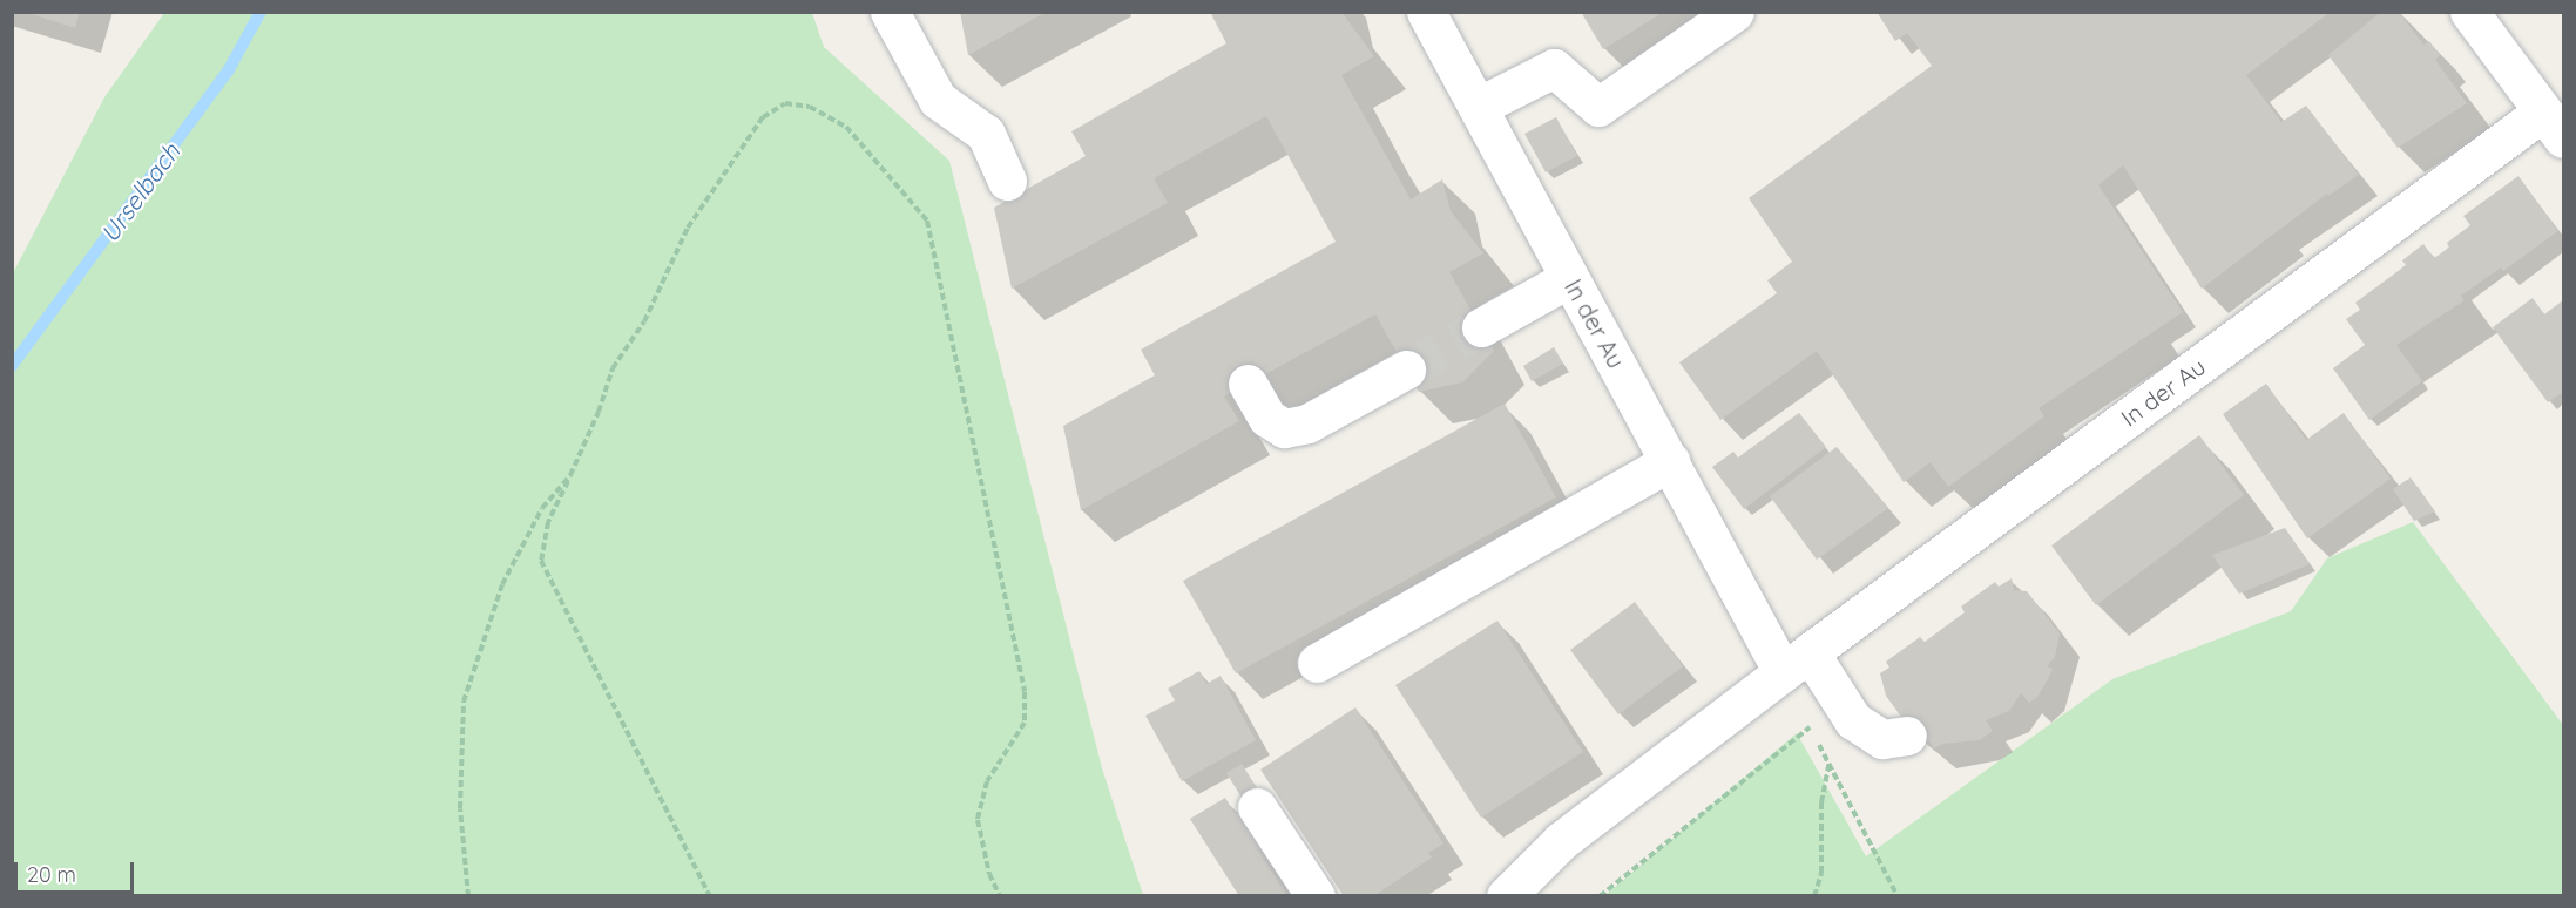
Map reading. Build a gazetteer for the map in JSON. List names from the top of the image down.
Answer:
{
  "streets": {
    "street": ["In der Au"]
  },
  "water": ["Urselbach"],
  "scale_bar": "20 m"
}
